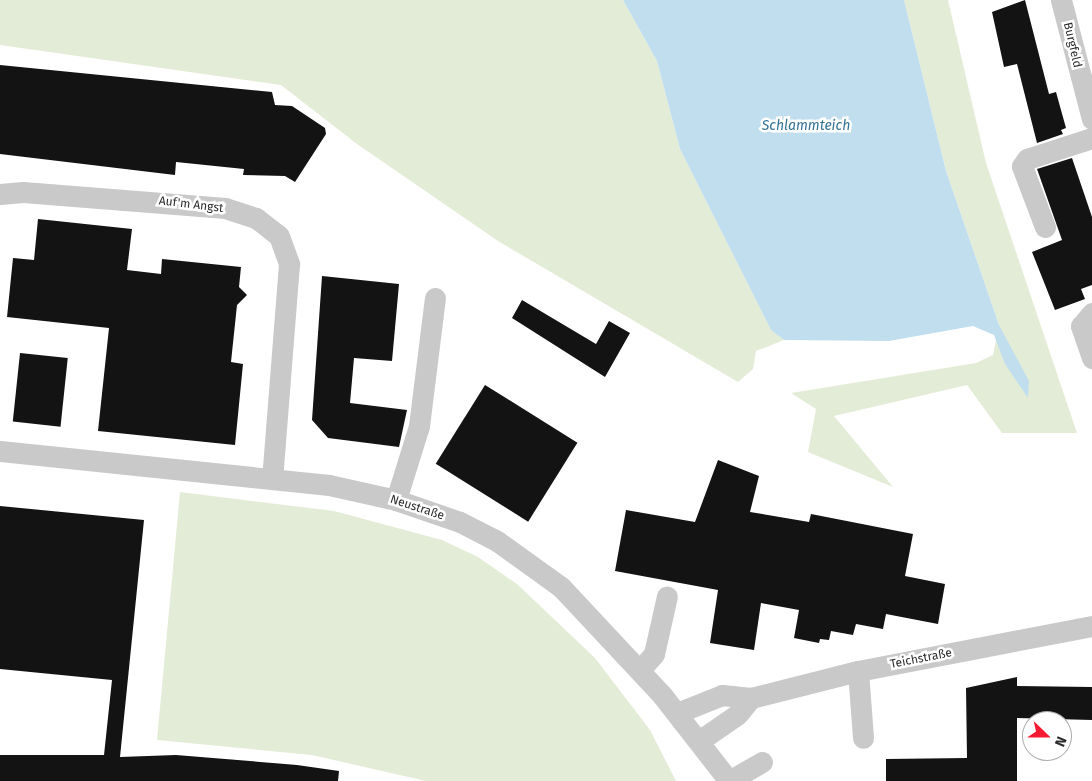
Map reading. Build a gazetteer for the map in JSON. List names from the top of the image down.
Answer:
{
  "streets": {
    "street": [
      "Burgfeld",
      "Auf'm Angst",
      "Neustraße",
      "Teichstraße"
    ]
  },
  "crossings": [
    ["Auf'm Angst", "Neustraße"],
    ["Neustraße", "Teichstraße"]
  ],
  "water": ["Schlammteich"],
  "north": "right"
}
